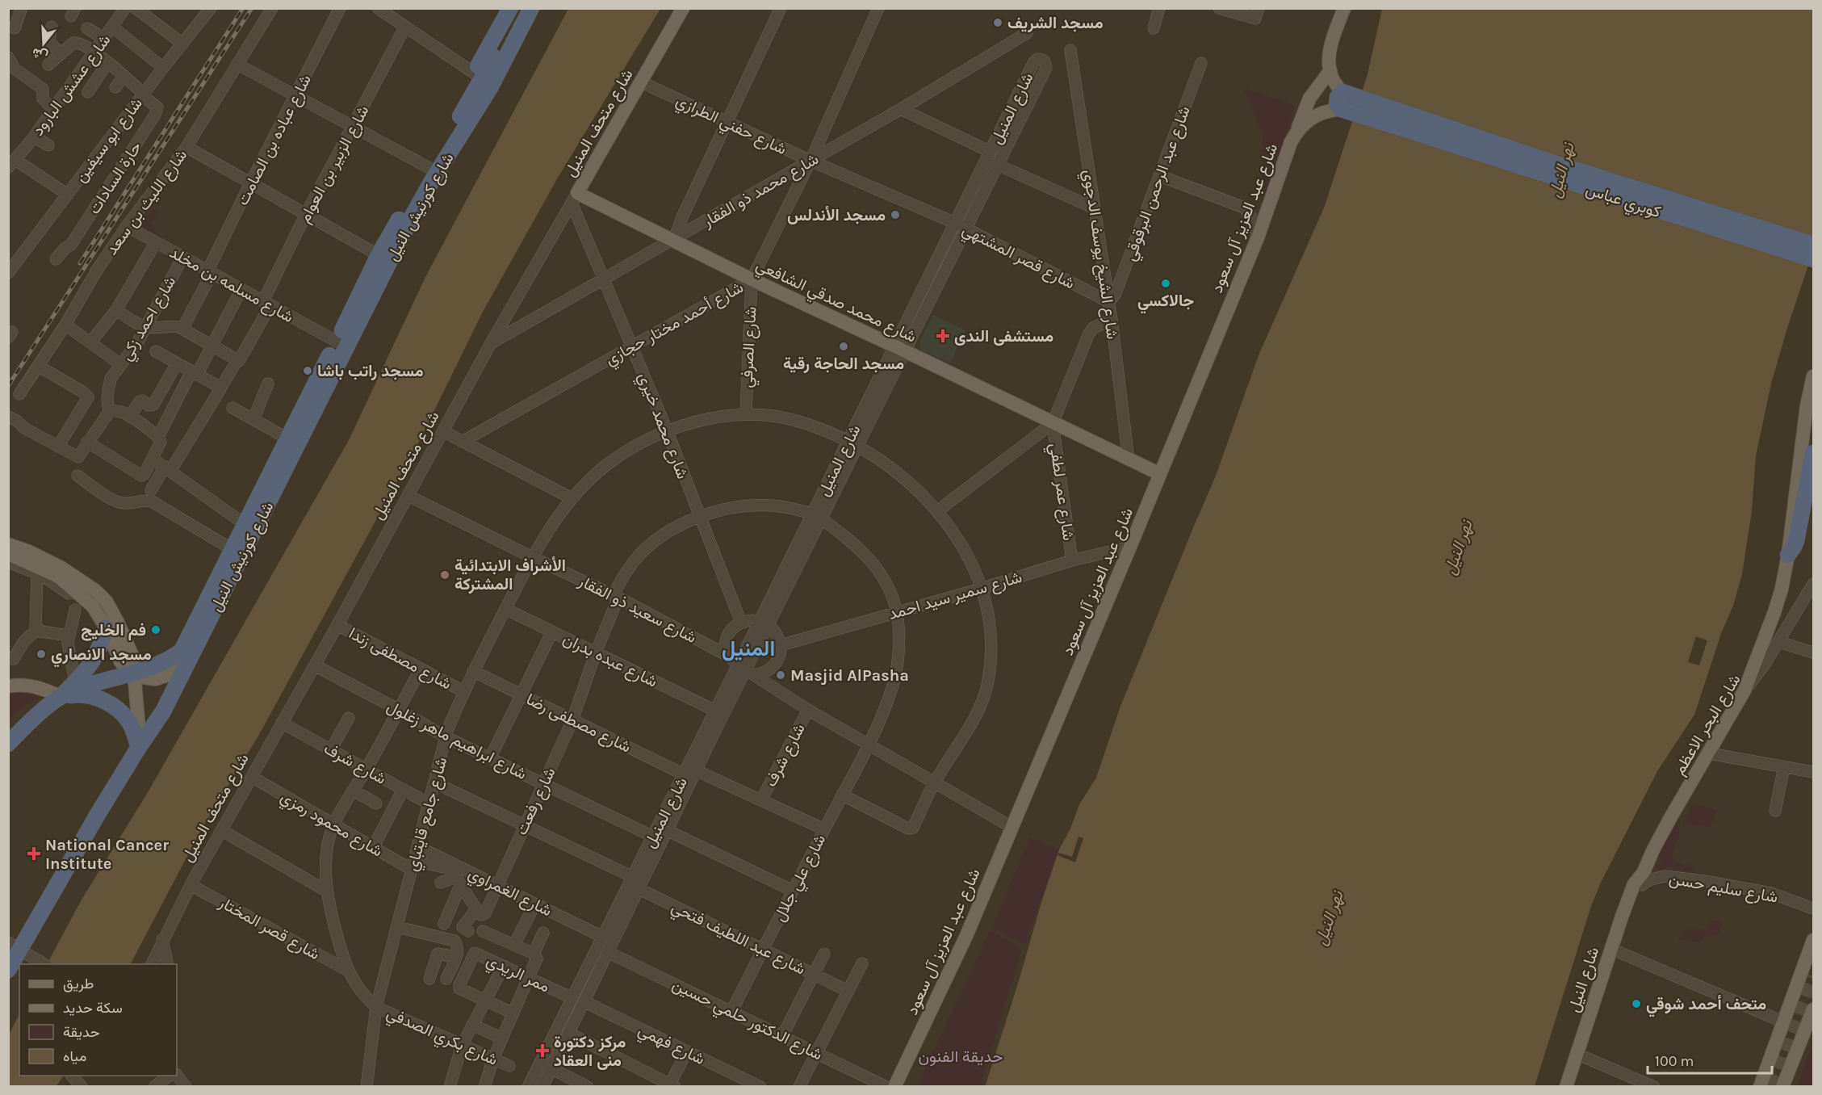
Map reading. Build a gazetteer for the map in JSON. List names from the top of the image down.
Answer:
{
  "streets": {
    "highway": ["كوبري عباس", "شارع كورنيش النيل"],
    "main road": [
      "شارع متحف المنيل",
      "شارع عبد العزيز آل سعود",
      "شارع محمد صدقي الشافعي",
      "شارع البحر الاعظم",
      "شارع النيل"
    ],
    "street": [
      "شارع عشش البارود",
      "شارع المنيل",
      "شارع حفني الطرازي",
      "شارع ابو سيفين",
      "شارع عباده بن الصامت",
      "شارع الزبير بن العوام",
      "حارة السادات",
      "شارع عبد الرحمن البرقوقي",
      "شارع محمد ذو الفقار",
      "شارع الليث بن سعد",
      "شارع الشيخ يوسف الدجوي",
      "شارع قصر المشتهي",
      "شارع مسلمه بن مخلد",
      "شارع احمد زكي",
      "شارع أحمد مختار حجازي",
      "شارع الصرفي",
      "شارع محمد خيري",
      "شارع عمر لطفي",
      "شارع سمير سيد احمد",
      "شارع سعيد ذو الفقار",
      "شارع مصطفى زندا",
      "شارع عبده بدران",
      "شارع مصطفى رضا",
      "شارع ابراهيم ماهر زغلول",
      "شارع شرف",
      "شارع رفعت",
      "شارع جامع قايتباي",
      "شارع محمود رمزي",
      "شارع علي جلال",
      "شارع سليم حسن",
      "شارع الغمراوي",
      "شارع قصر المختار",
      "شارع عبد اللطيف فتحي",
      "ممر الريدي",
      "شارع الدكتور حلمي حسين",
      "شارع بكري الصدفي",
      "شارع فهمي"
    ]
  },
  "crossings": [
    ["شارع المنيل", "شارع حفني الطرازي"],
    ["شارع المنيل", "شارع قصر المشتهي"],
    ["شارع المنيل", "شارع محمد صدقي الشافعي"],
    ["شارع المنيل", "شارع سعيد ذو الفقار"],
    ["شارع المنيل", "شارع عبده بدران"],
    ["شارع المنيل", "شارع مصطفى رضا"],
    ["شارع المنيل", "شارع ابراهيم ماهر زغلول"],
    ["شارع المنيل", "شارع رفعت"],
    ["شارع المنيل", "شارع جامع قايتباي"],
    ["شارع المنيل", "شارع علي جلال"],
    ["شارع المنيل", "شارع الغمراوي"],
    ["شارع المنيل", "شارع عبد اللطيف فتحي"],
    ["شارع المنيل", "ممر الريدي"],
    ["شارع المنيل", "شارع الدكتور حلمي حسين"],
    ["شارع المنيل", "شارع فهمي"],
    ["شارع متحف المنيل", "شارع حفني الطرازي"],
    ["شارع متحف المنيل", "شارع محمد ذو الفقار"],
    ["شارع متحف المنيل", "شارع محمد صدقي الشافعي"],
    ["شارع متحف المنيل", "شارع محمد خيري"],
    ["شارع متحف المنيل", "شارع سعيد ذو الفقار"],
    ["شارع متحف المنيل", "شارع مصطفى زندا"],
    ["شارع متحف المنيل", "شارع ابراهيم ماهر زغلول"],
    ["شارع متحف المنيل", "شارع شرف"],
    ["شارع متحف المنيل", "شارع محمود رمزي"],
    ["شارع متحف المنيل", "شارع قصر المختار"],
    ["شارع حفني الطرازي", "شارع محمد ذو الفقار"],
    ["شارع حفني الطرازي", "شارع قصر المشتهي"],
    ["شارع حفني الطرازي", "شارع أحمد مختار حجازي"],
    ["شارع ابو سيفين", "حارة السادات"],
    ["شارع عباده بن الصامت", "شارع مسلمه بن مخلد"],
    ["شارع الزبير بن العوام", "شارع مسلمه بن مخلد"],
    ["شارع عبد الرحمن البرقوقي", "شارع الشيخ يوسف الدجوي"],
    ["شارع عبد الرحمن البرقوقي", "شارع قصر المشتهي"],
    ["شارع محمد ذو الفقار", "شارع محمد صدقي الشافعي"],
    ["شارع محمد ذو الفقار", "شارع أحمد مختار حجازي"],
    ["شارع محمد ذو الفقار", "شارع محمد خيري"],
    ["كوبري عباس", "شارع عبد العزيز آل سعود"],
    ["شارع الليث بن سعد", "شارع مسلمه بن مخلد"],
    ["شارع كورنيش النيل", "شارع مسلمه بن مخلد"],
    ["شارع عبد العزيز آل سعود", "شارع محمد صدقي الشافعي"],
    ["شارع عبد العزيز آل سعود", "شارع سمير سيد احمد"],
    ["شارع عبد العزيز آل سعود", "شارع سعيد ذو الفقار"],
    ["شارع الشيخ يوسف الدجوي", "شارع قصر المشتهي"],
    ["شارع الشيخ يوسف الدجوي", "شارع محمد صدقي الشافعي"],
    ["شارع مسلمه بن مخلد", "شارع احمد زكي"],
    ["شارع محمد صدقي الشافعي", "شارع أحمد مختار حجازي"],
    ["شارع محمد صدقي الشافعي", "شارع الصرفي"],
    ["شارع محمد صدقي الشافعي", "شارع محمد خيري"],
    ["شارع محمد صدقي الشافعي", "شارع عمر لطفي"],
    ["شارع أحمد مختار حجازي", "شارع الصرفي"],
    ["شارع أحمد مختار حجازي", "شارع محمد خيري"],
    ["شارع الصرفي", "شارع جامع قايتباي"],
    ["شارع محمد خيري", "شارع رفعت"],
    ["شارع محمد خيري", "شارع جامع قايتباي"],
    ["شارع عمر لطفي", "شارع سمير سيد احمد"],
    ["شارع سمير سيد احمد", "شارع جامع قايتباي"],
    ["شارع سمير سيد احمد", "شارع علي جلال"],
    ["شارع سعيد ذو الفقار", "شارع شرف"],
    ["شارع سعيد ذو الفقار", "شارع رفعت"],
    ["شارع سعيد ذو الفقار", "شارع جامع قايتباي"],
    ["شارع سعيد ذو الفقار", "شارع علي جلال"],
    ["شارع مصطفى زندا", "شارع جامع قايتباي"],
    ["شارع مصطفى زندا", "شارع بكري الصدفي"],
    ["شارع عبده بدران", "شارع رفعت"],
    ["شارع عبده بدران", "شارع جامع قايتباي"],
    ["شارع مصطفى رضا", "شارع رفعت"],
    ["شارع مصطفى رضا", "شارع جامع قايتباي"],
    ["شارع البحر الاعظم", "شارع سليم حسن"],
    ["شارع البحر الاعظم", "شارع النيل"],
    ["شارع ابراهيم ماهر زغلول", "شارع رفعت"],
    ["شارع ابراهيم ماهر زغلول", "شارع جامع قايتباي"],
    ["شارع ابراهيم ماهر زغلول", "شارع بكري الصدفي"],
    ["شارع شرف", "شارع جامع قايتباي"],
    ["شارع شرف", "شارع بكري الصدفي"],
    ["شارع رفعت", "شارع علي جلال"],
    ["شارع رفعت", "شارع الغمراوي"],
    ["شارع رفعت", "شارع عبد اللطيف فتحي"],
    ["شارع جامع قايتباي", "شارع محمود رمزي"],
    ["شارع جامع قايتباي", "شارع الغمراوي"],
    ["شارع جامع قايتباي", "شارع عبد اللطيف فتحي"],
    ["شارع جامع قايتباي", "شارع بكري الصدفي"],
    ["شارع محمود رمزي", "شارع بكري الصدفي"],
    ["شارع علي جلال", "شارع عبد اللطيف فتحي"],
    ["شارع علي جلال", "شارع الدكتور حلمي حسين"],
    ["شارع سليم حسن", "شارع النيل"],
    ["شارع قصر المختار", "شارع بكري الصدفي"]
  ],
  "districts": ["المنيل"],
  "water": ["نهر النيل"],
  "parks": ["حديقة الفنون"],
  "places": {
    "other": [
      "مسجد الشريف",
      "مسجد الأندلس",
      "جالاكسي",
      "مسجد الحاجة رقية",
      "مسجد راتب باشا",
      "الأشراف الابتدائية المشتركة",
      "فم الخليج",
      "مسجد الانصاري",
      "Masjid AlPasha",
      "متحف أحمد شوقي"
    ],
    "health": ["مستشفى الندى", "National Cancer Institute", "مركز دكتورة منى العقاد"]
  },
  "legend": [
    "طريق",
    "سكة حديد",
    "حديقة",
    "مياه"
  ],
  "scale_bar": "100 m",
  "north": "bottom"
}
